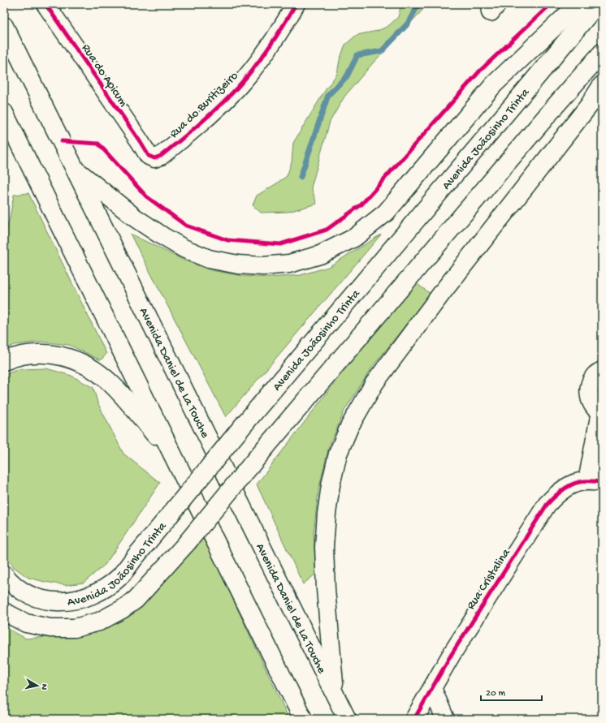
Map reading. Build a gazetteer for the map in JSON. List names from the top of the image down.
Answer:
{
  "streets": {
    "main road": [
      "Rua do Apicum",
      "Rua do Buritizeiro",
      "Avenida Joãosinho Trinta",
      "Avenida Daniel de La Touche",
      "Rua Cristalina"
    ]
  },
  "crossings": [
    ["Rua do Apicum", "Rua do Buritizeiro"]
  ],
  "scale_bar": "20 m",
  "north": "right"
}
